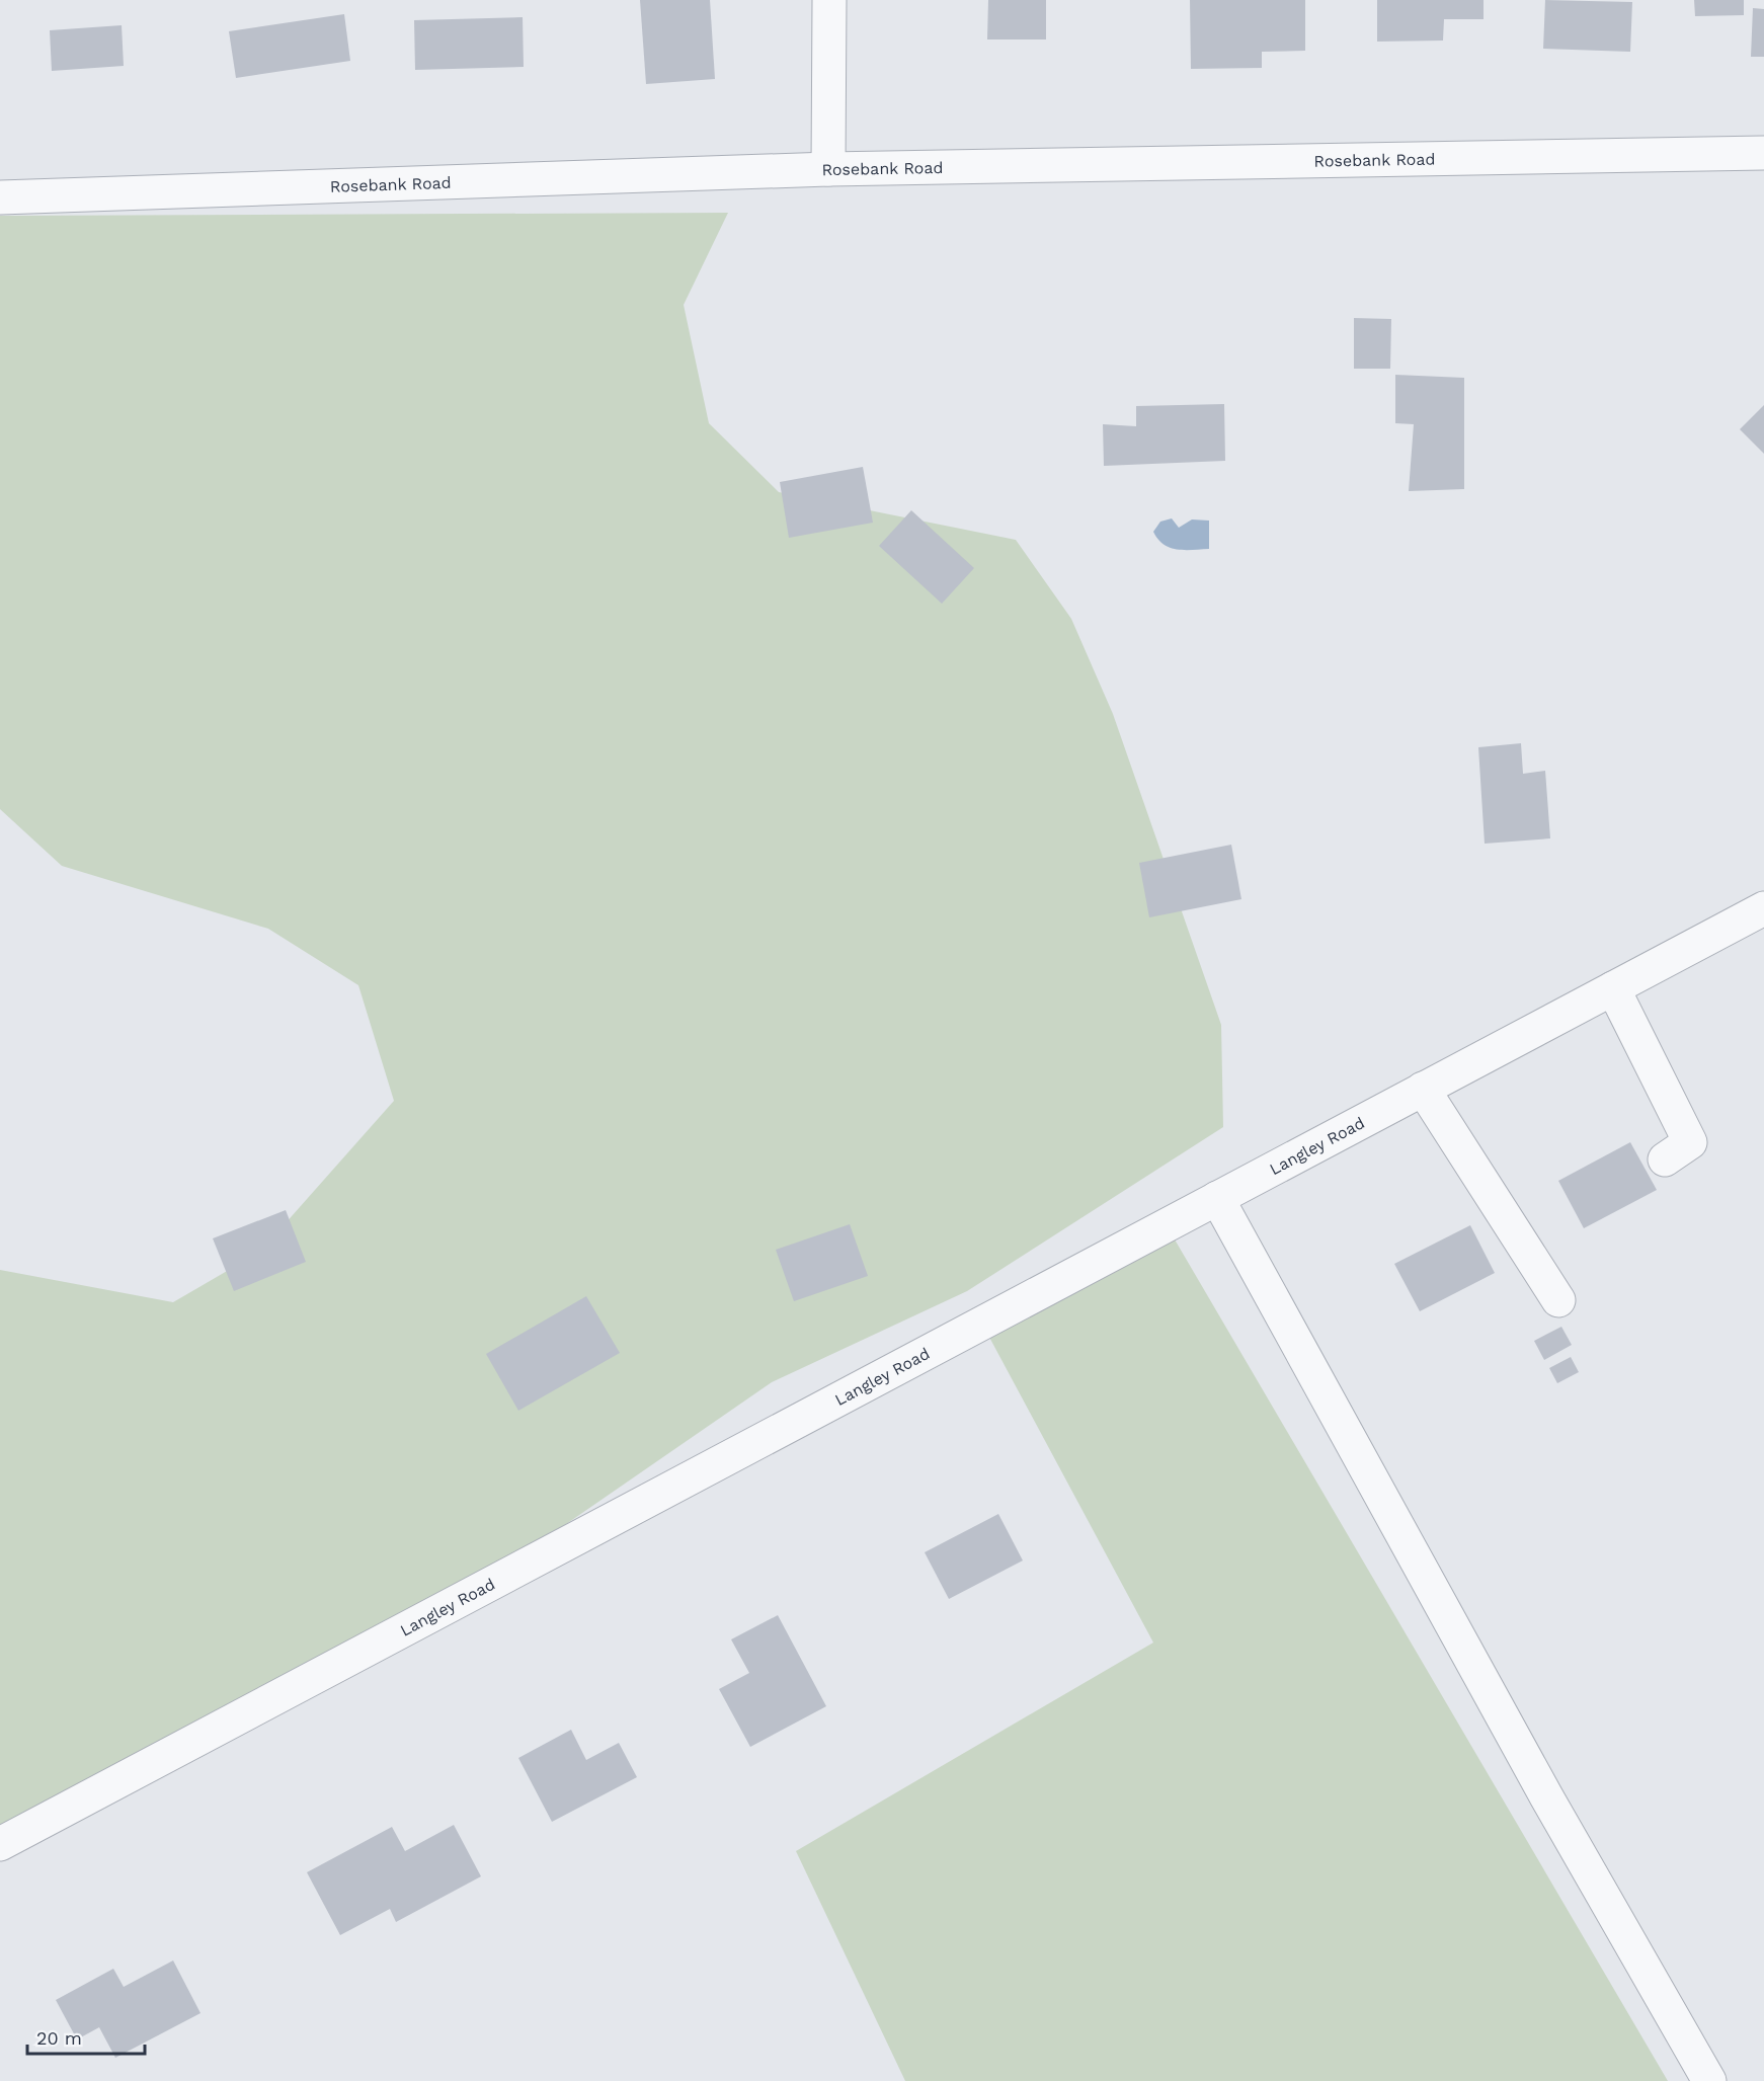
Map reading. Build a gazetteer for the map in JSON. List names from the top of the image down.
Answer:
{
  "streets": {
    "street": ["Rosebank Road", "Langley Road"]
  },
  "scale_bar": "20 m"
}
